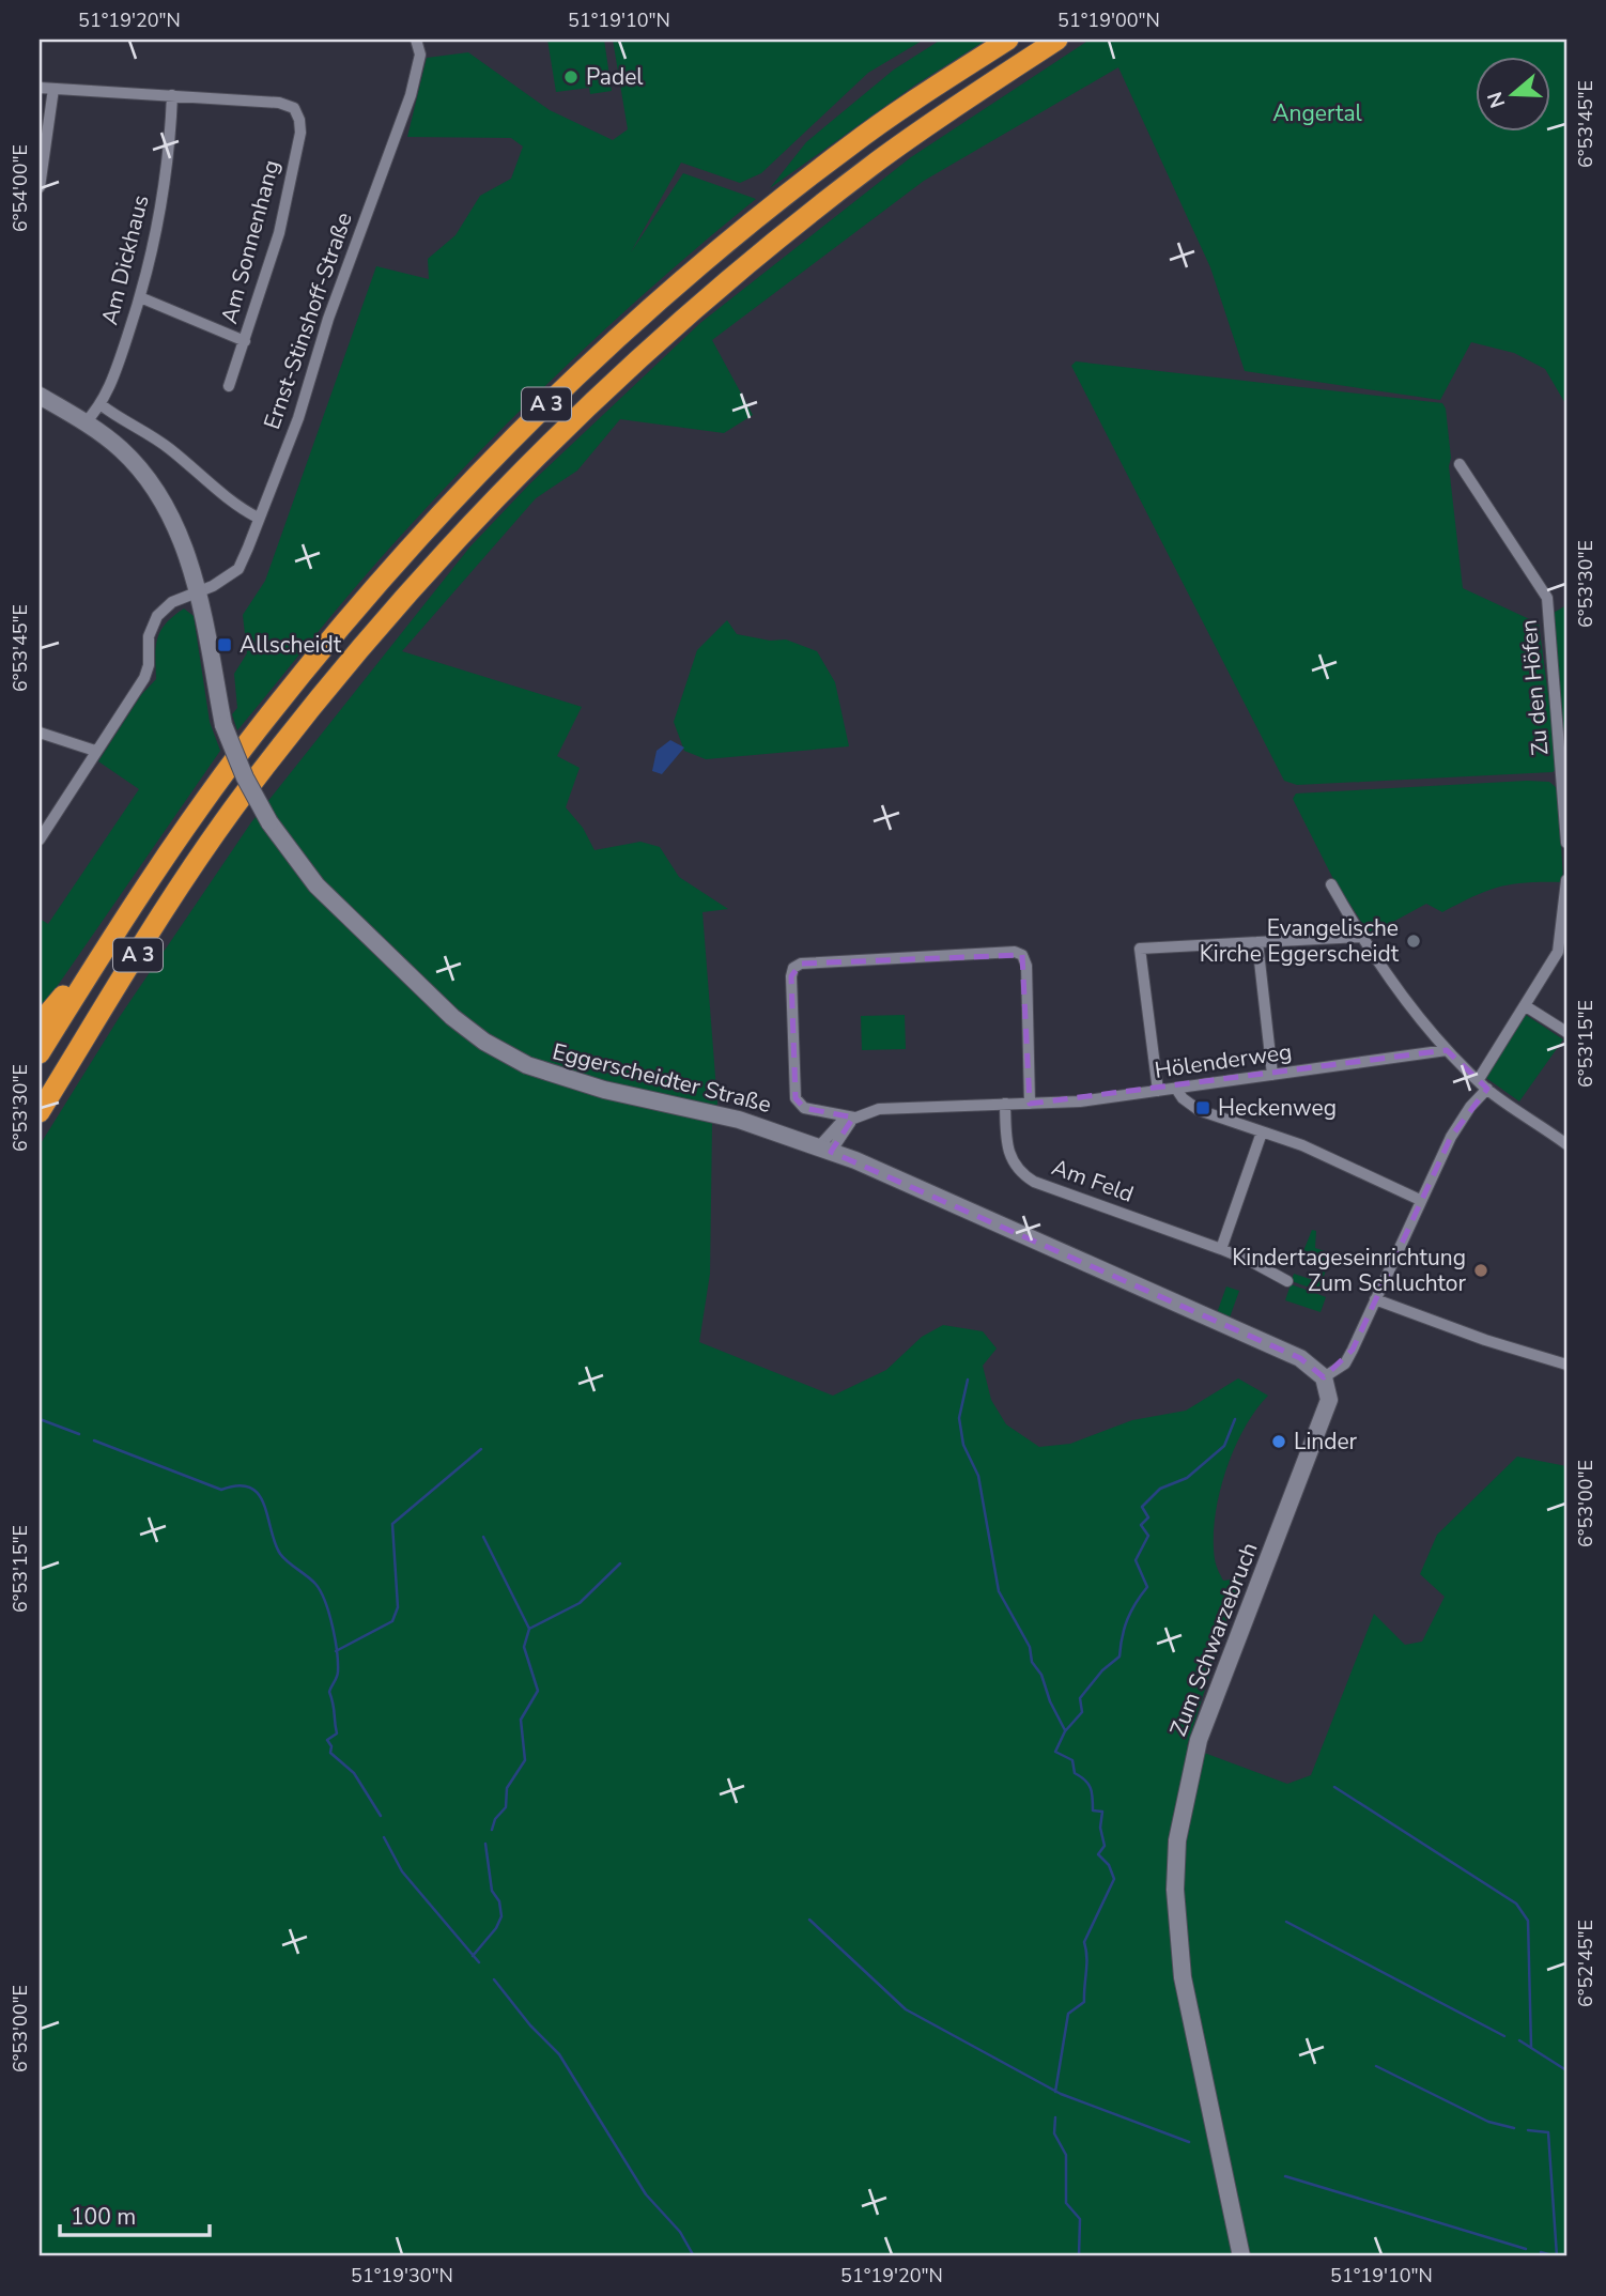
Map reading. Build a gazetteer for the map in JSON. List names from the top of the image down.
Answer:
{
  "streets": {
    "highway": ["A 3"],
    "street": [
      "Am Sonnenhang",
      "Am Dickhaus",
      "Ernst-Stinshoff-Straße",
      "Zu den Höfen",
      "Hölenderweg",
      "Eggerscheidter Straße",
      "Am Feld",
      "Zum Schwarzebruch"
    ]
  },
  "crossings": [
    ["Am Sonnenhang", "Am Dickhaus"],
    ["Am Dickhaus", "Eggerscheidter Straße"],
    ["Ernst-Stinshoff-Straße", "Eggerscheidter Straße"],
    ["Hölenderweg", "Eggerscheidter Straße"],
    ["Hölenderweg", "Am Feld"],
    ["Eggerscheidter Straße", "Zum Schwarzebruch"]
  ],
  "parks": ["Angertal"],
  "places": {
    "other": [
      "Padel",
      "Evangelische Kirche Eggerscheidt",
      "Kindertageseinrichtung Zum Schluchtor",
      "Linder"
    ],
    "transit": ["Allscheidt", "Heckenweg"]
  },
  "scale_bar": "100 m",
  "north": "left",
  "coordinates": [
    "51°19'20\"N",
    "51°19'10\"N",
    "51°19'00\"N",
    "6°53'45\"E",
    "6°54'00\"E",
    "6°53'30\"E",
    "6°53'15\"E",
    "6°53'00\"E",
    "6°52'45\"E",
    "51°19'30\"N"
  ]
}
